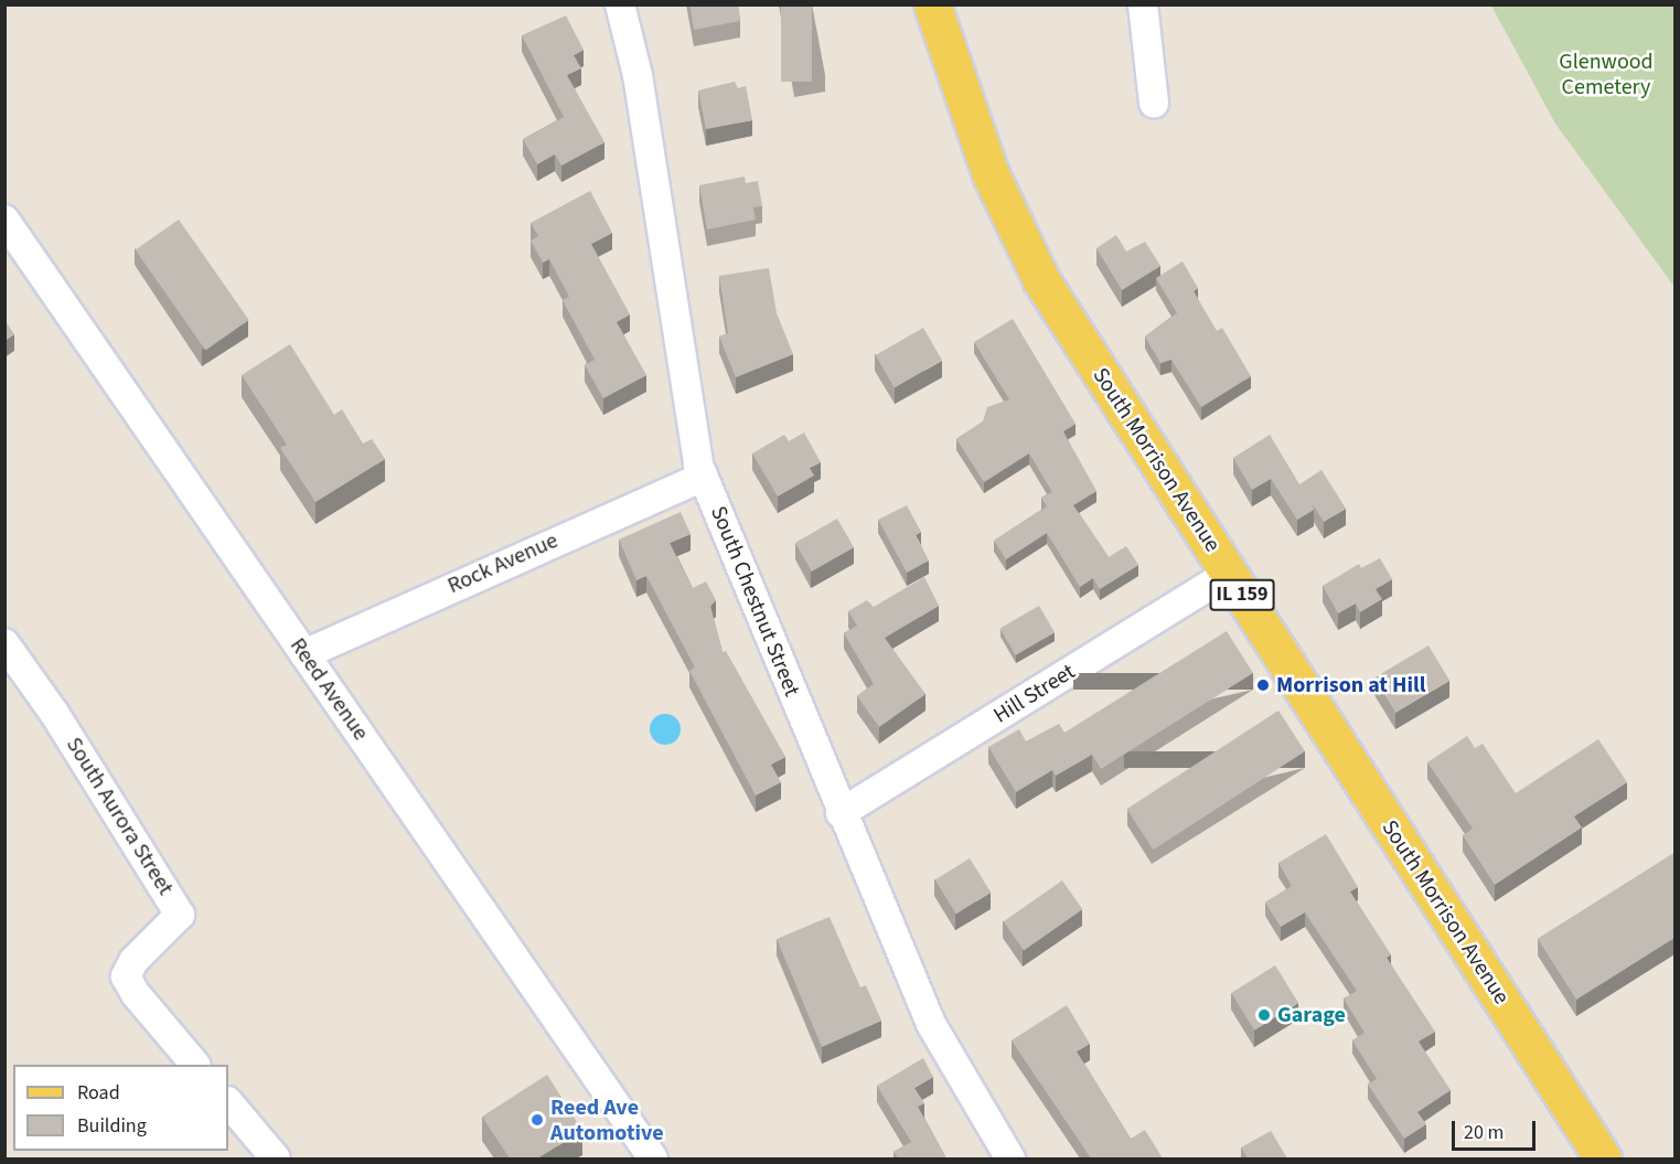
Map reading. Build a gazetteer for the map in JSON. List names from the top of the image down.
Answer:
{
  "streets": {
    "main road": ["South Morrison Avenue", "IL 159"],
    "street": [
      "Rock Avenue",
      "South Chestnut Street",
      "Reed Avenue",
      "Hill Street",
      "South Aurora Street"
    ]
  },
  "crossings": [
    ["South Morrison Avenue", "Hill Street"],
    ["Rock Avenue", "South Chestnut Street"],
    ["Rock Avenue", "Reed Avenue"],
    ["South Chestnut Street", "Hill Street"]
  ],
  "parks": ["Glenwood Cemetery"],
  "places": ["Morrison at Hill", "Garage", "Reed Ave Automotive"],
  "legend": ["Road", "Building"],
  "scale_bar": "20 m"
}
